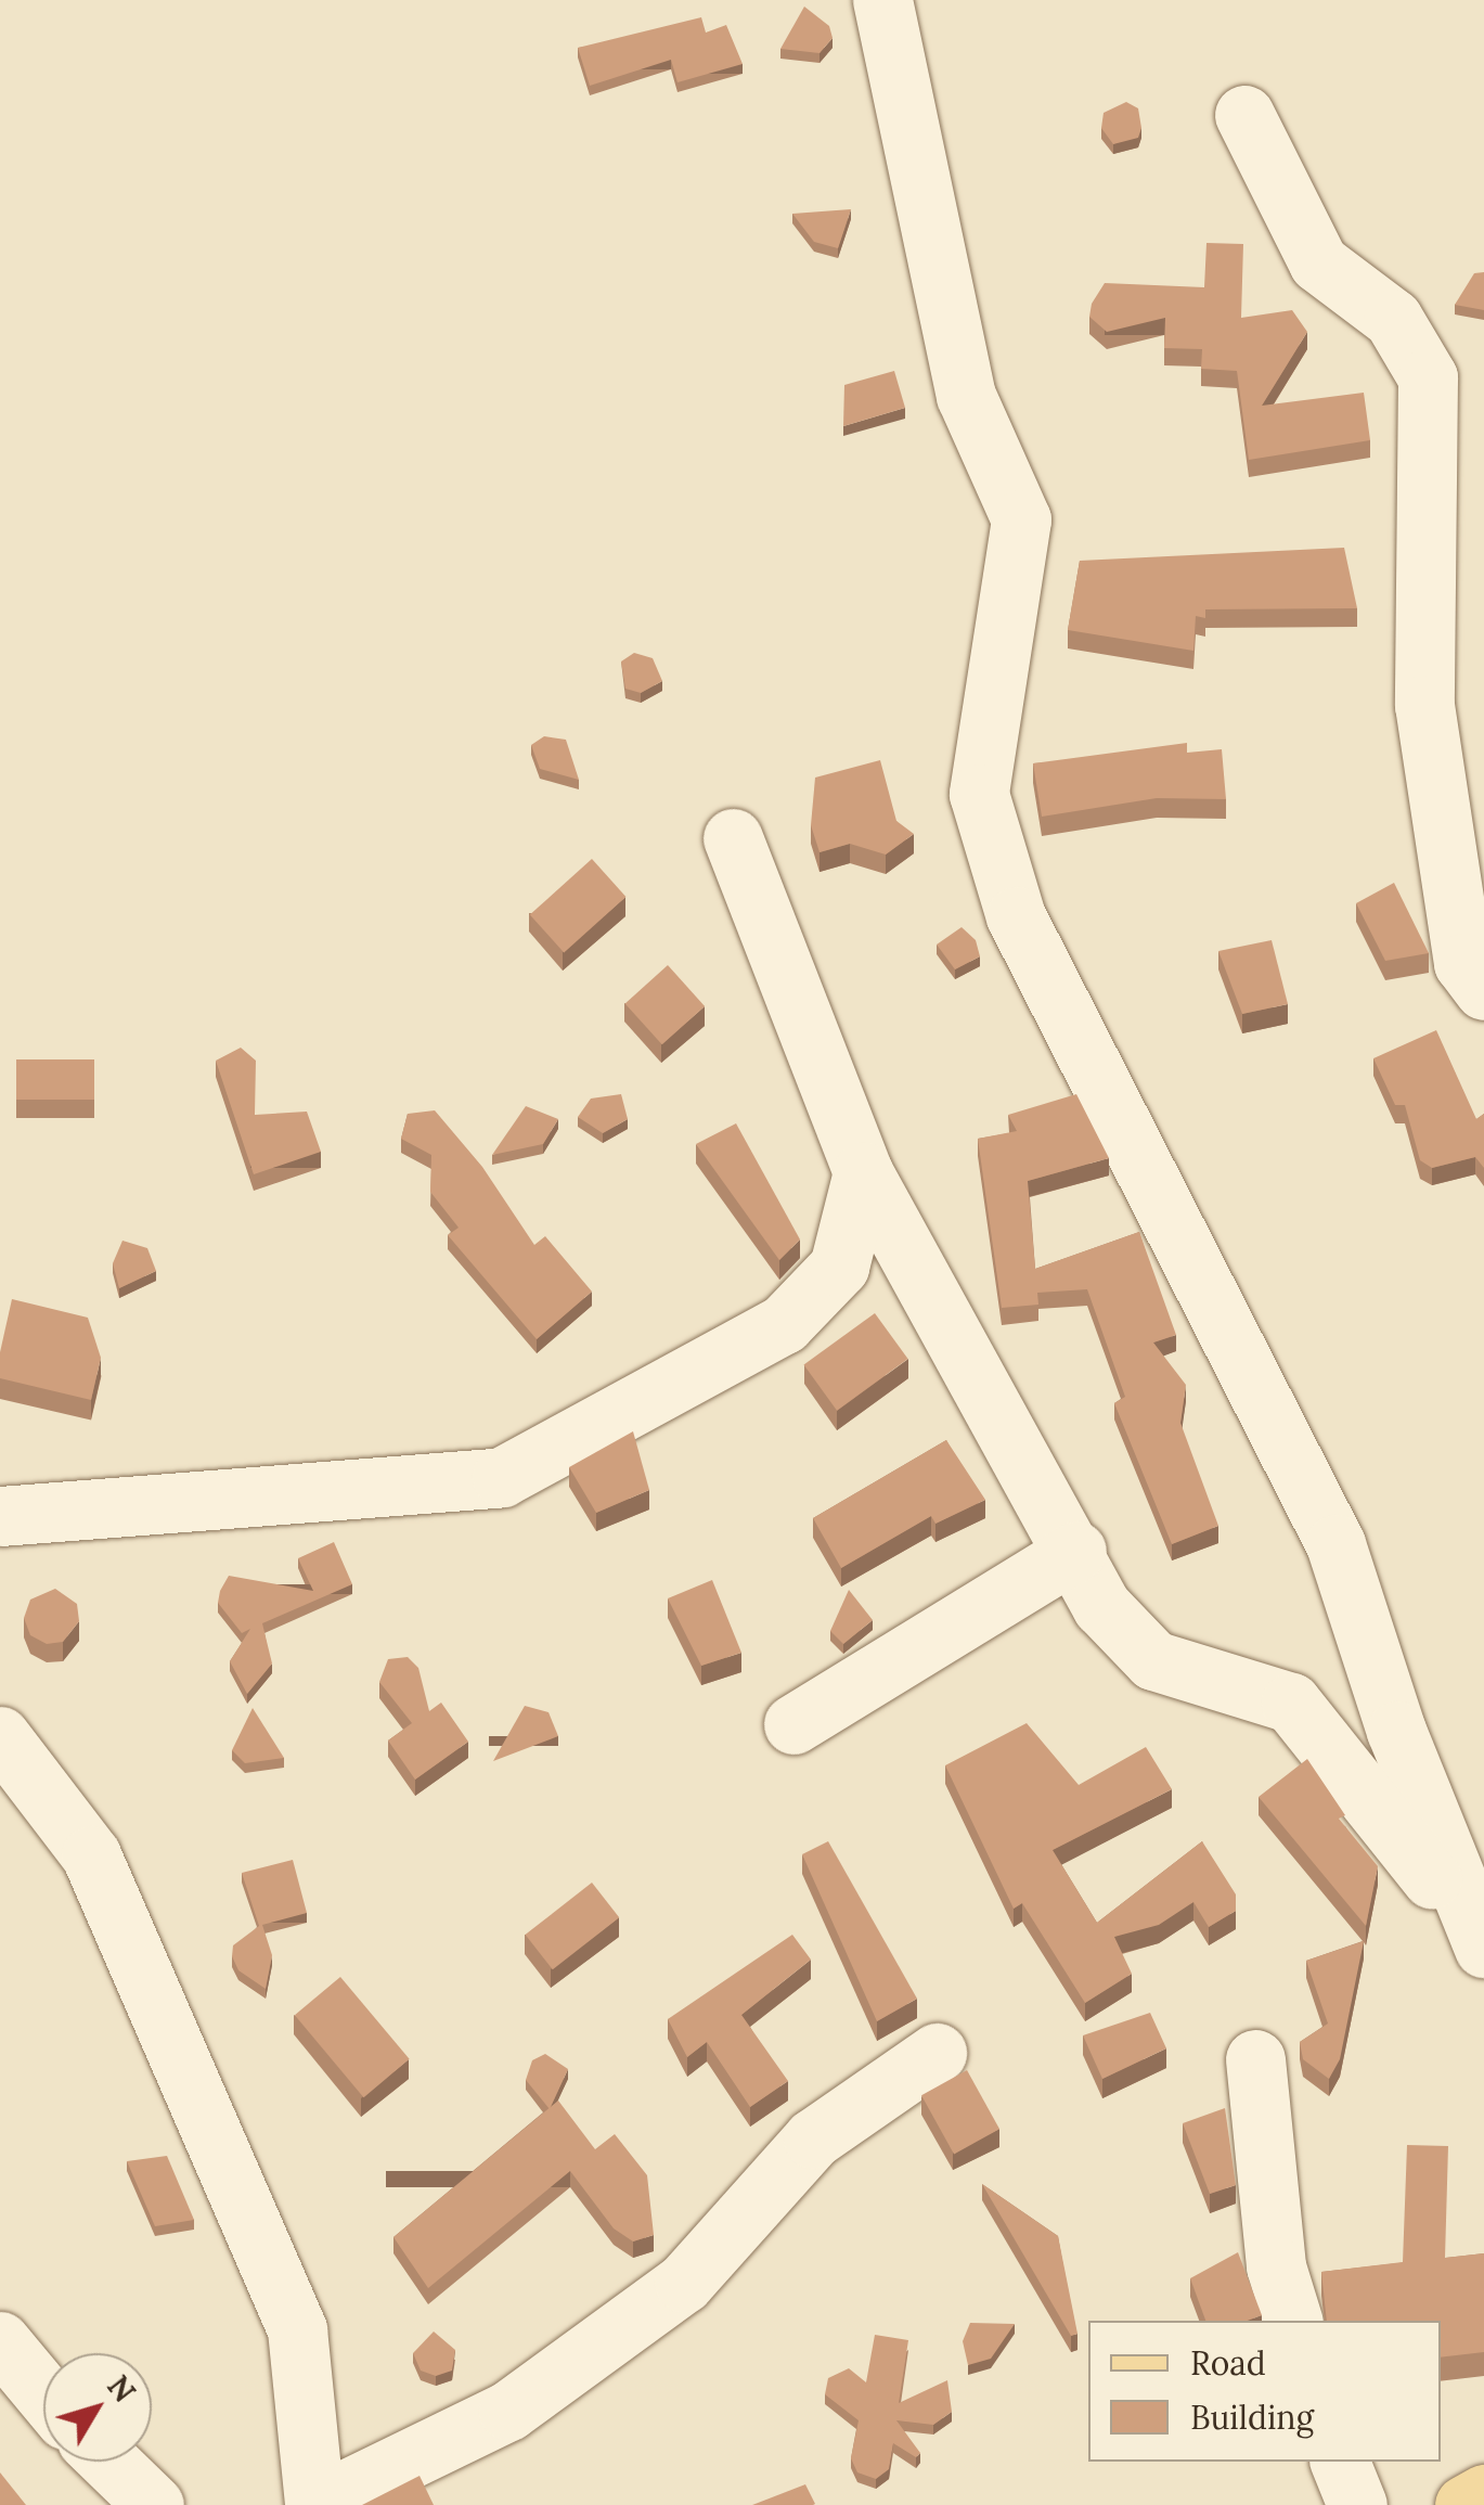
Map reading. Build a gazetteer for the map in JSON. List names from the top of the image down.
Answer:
{
  "legend": ["Road", "Building"],
  "north": "top right"
}
